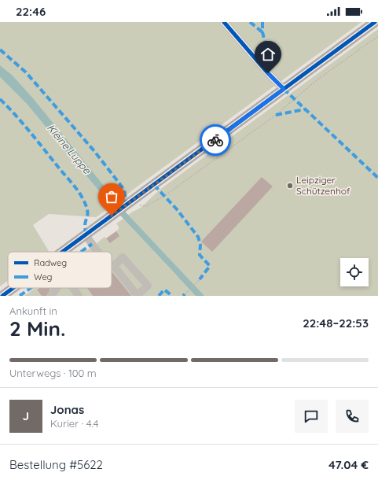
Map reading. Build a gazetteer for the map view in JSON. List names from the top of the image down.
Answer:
{
  "water": ["Kleine Luppe"],
  "places": ["Leipziger Schützenhof"],
  "legend": ["Radweg", "Weg"],
  "page": {
    "status": "22:46",
    "heading": ["2 Min.", "Ankunft in", "22:48–22:53"],
    "panel": [
      "Jonas",
      "Kurier · 4.4",
      "Bestellung #5622",
      "47.04 €"
    ],
    "bar": "Unterwegs · 100 m",
    "round": "J"
  }
}
